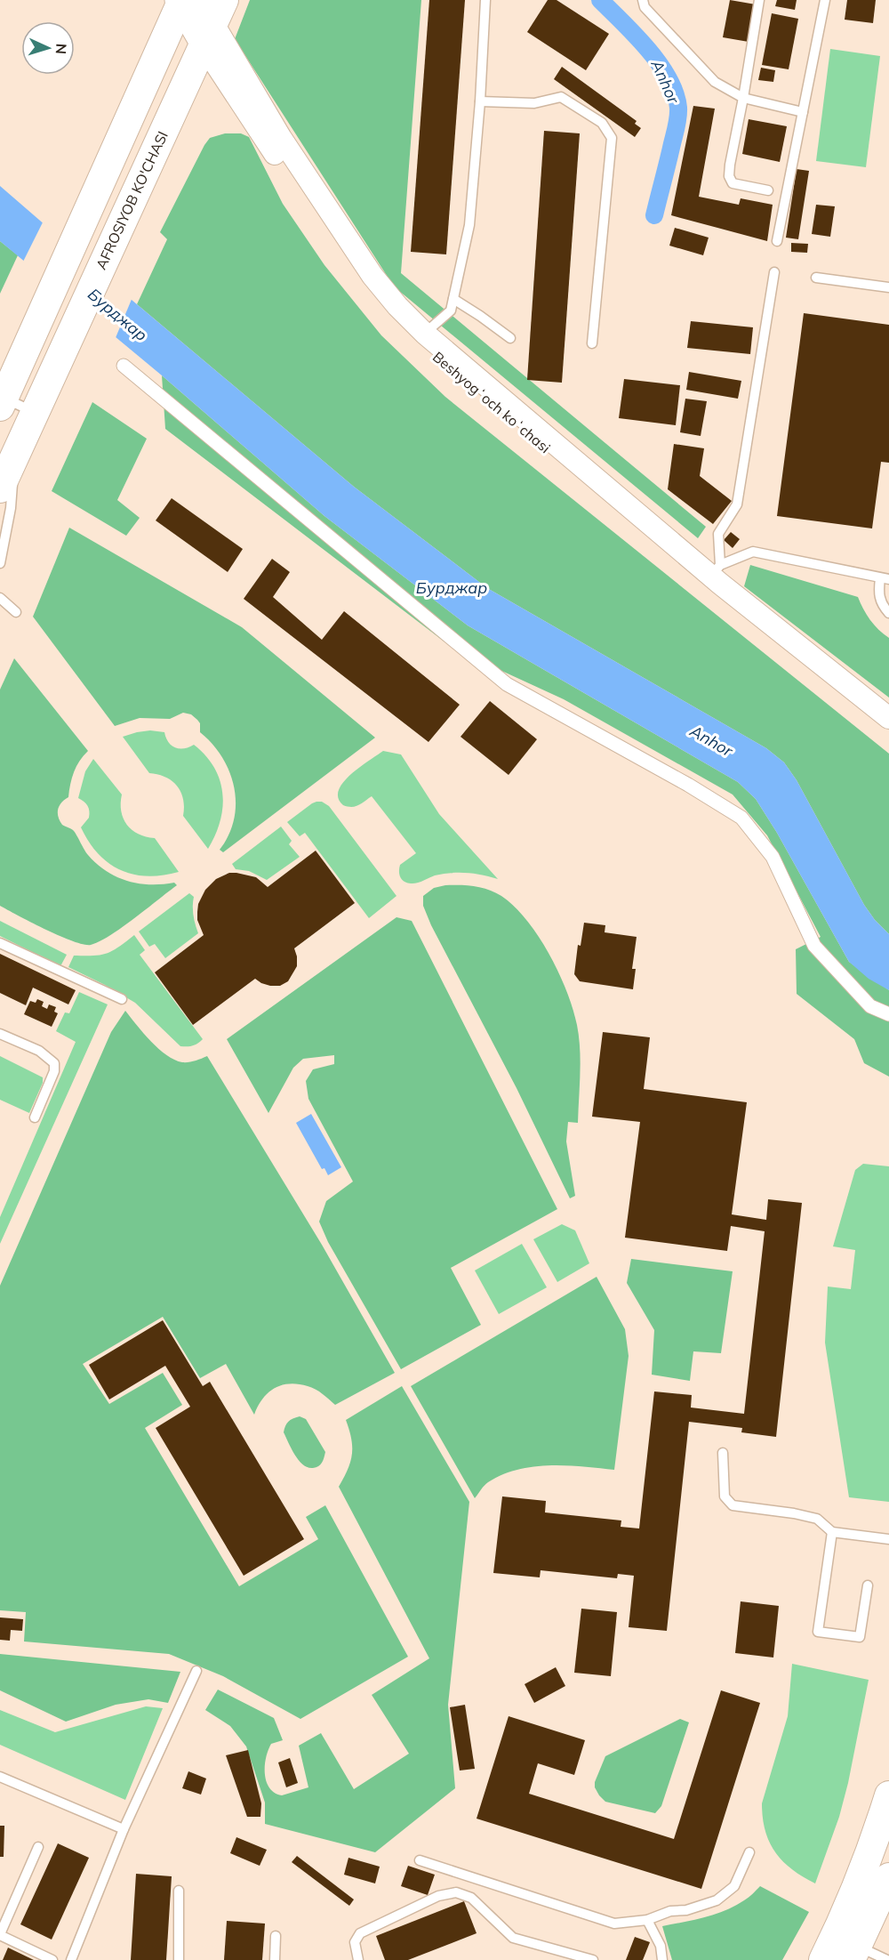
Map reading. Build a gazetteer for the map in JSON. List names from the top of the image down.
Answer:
{
  "streets": {
    "main road": ["AFROSIYOB KO'CHASI"],
    "street": ["Beshyogʻoch koʻchasi"]
  },
  "crossings": [
    ["AFROSIYOB KO'CHASI", "Beshyogʻoch koʻchasi"]
  ],
  "water": ["Anhor", "Бурджар"],
  "north": "right"
}
